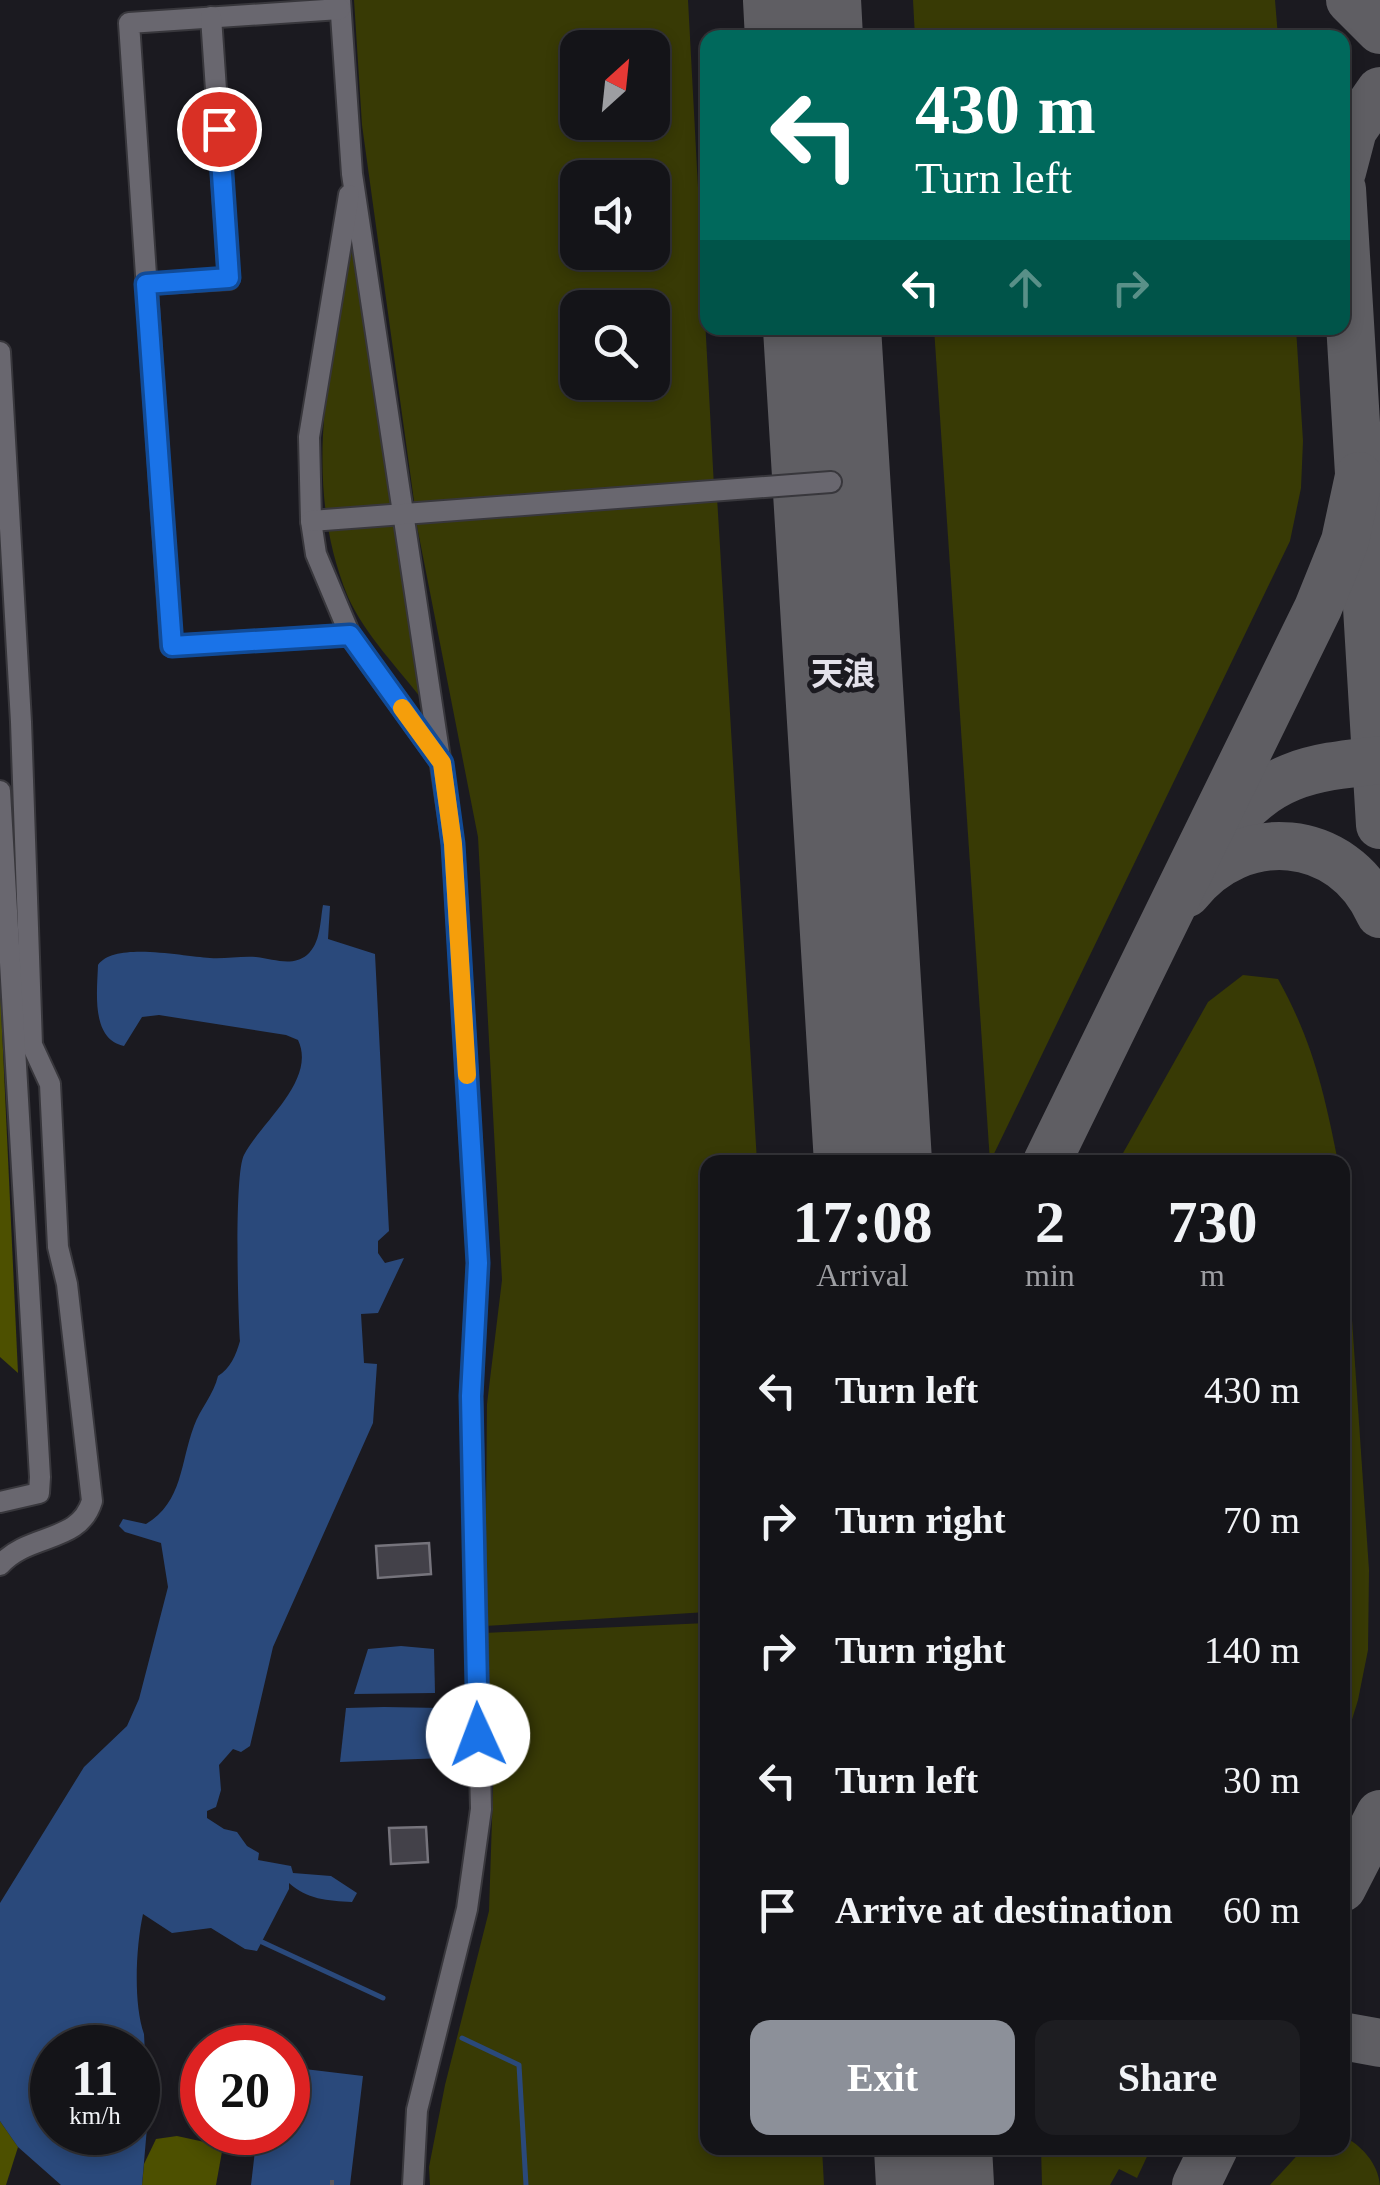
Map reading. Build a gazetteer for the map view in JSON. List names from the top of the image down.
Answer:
{
  "districts": ["天浪"],
  "north": "top right",
  "page": {
    "turn": ["430 m", "Turn left"],
    "eta": [
      "17:08",
      "Arrival",
      "2",
      "min",
      "730",
      "m"
    ],
    "list": [
      {
        "name": "Turn left",
        "value": "430 m"
      },
      {
        "name": "Turn right",
        "value": "70 m"
      },
      {
        "name": "Turn right",
        "value": "140 m"
      },
      {
        "name": "Turn left",
        "value": "30 m"
      },
      {
        "name": "Arrive at destination",
        "value": "60 m"
      }
    ],
    "buttons": ["Exit", "Share"],
    "speed": "11 km/h",
    "limit": "20"
  }
}
